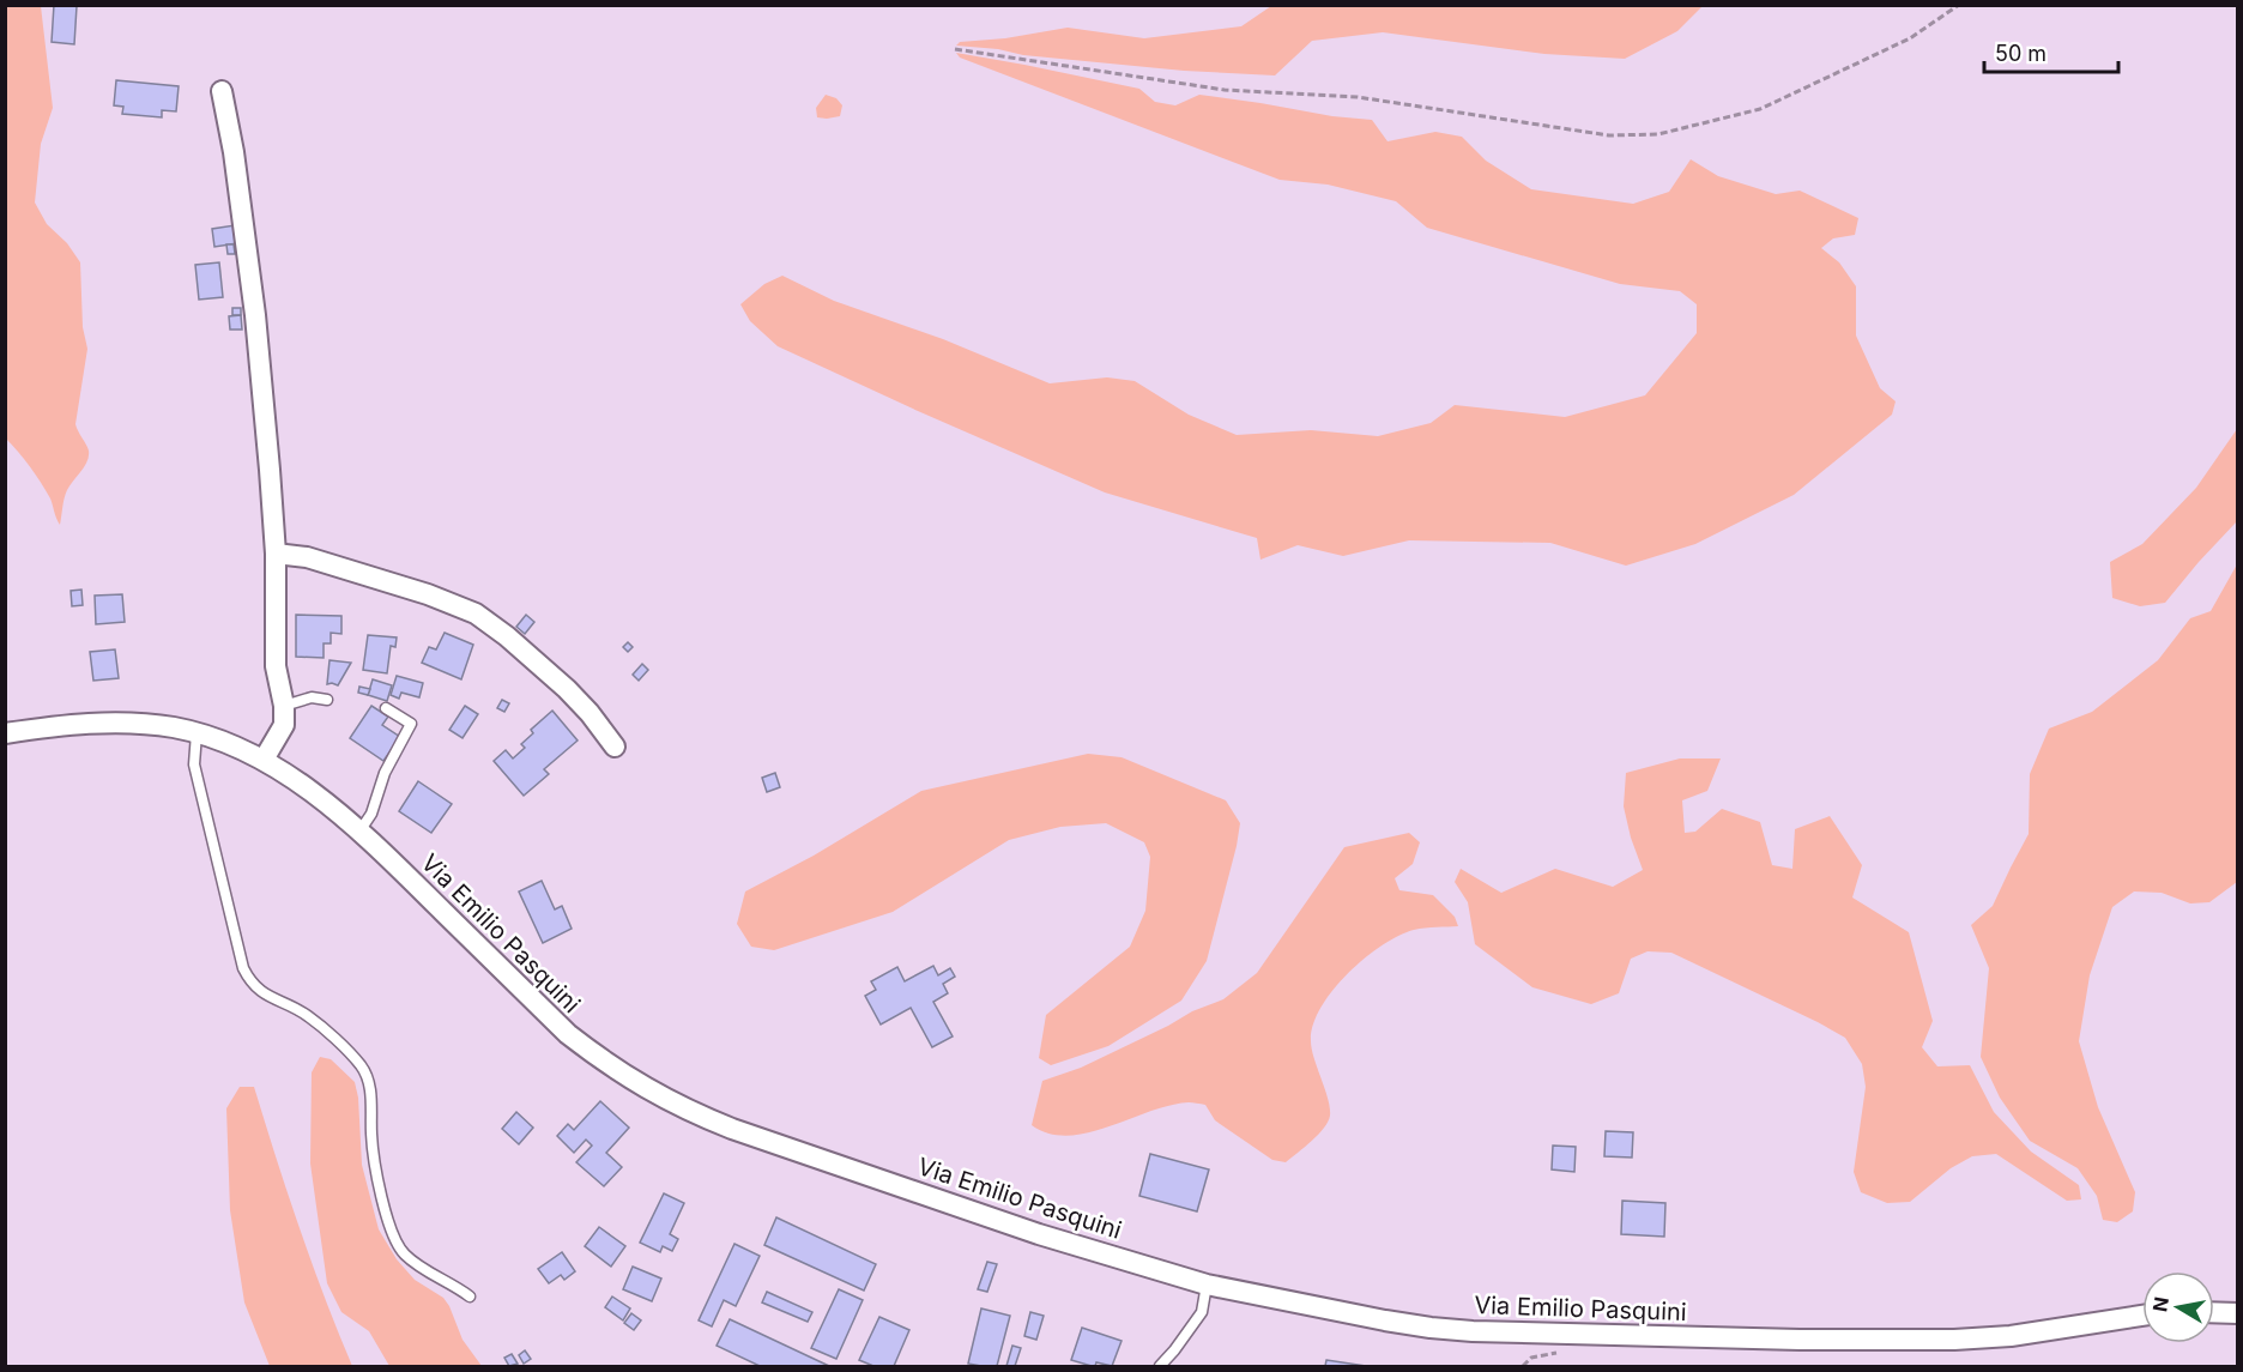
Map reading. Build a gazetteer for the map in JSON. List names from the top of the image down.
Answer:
{
  "streets": {
    "street": ["Via Emilio Pasquini"]
  },
  "scale_bar": "50 m",
  "north": "left"
}
